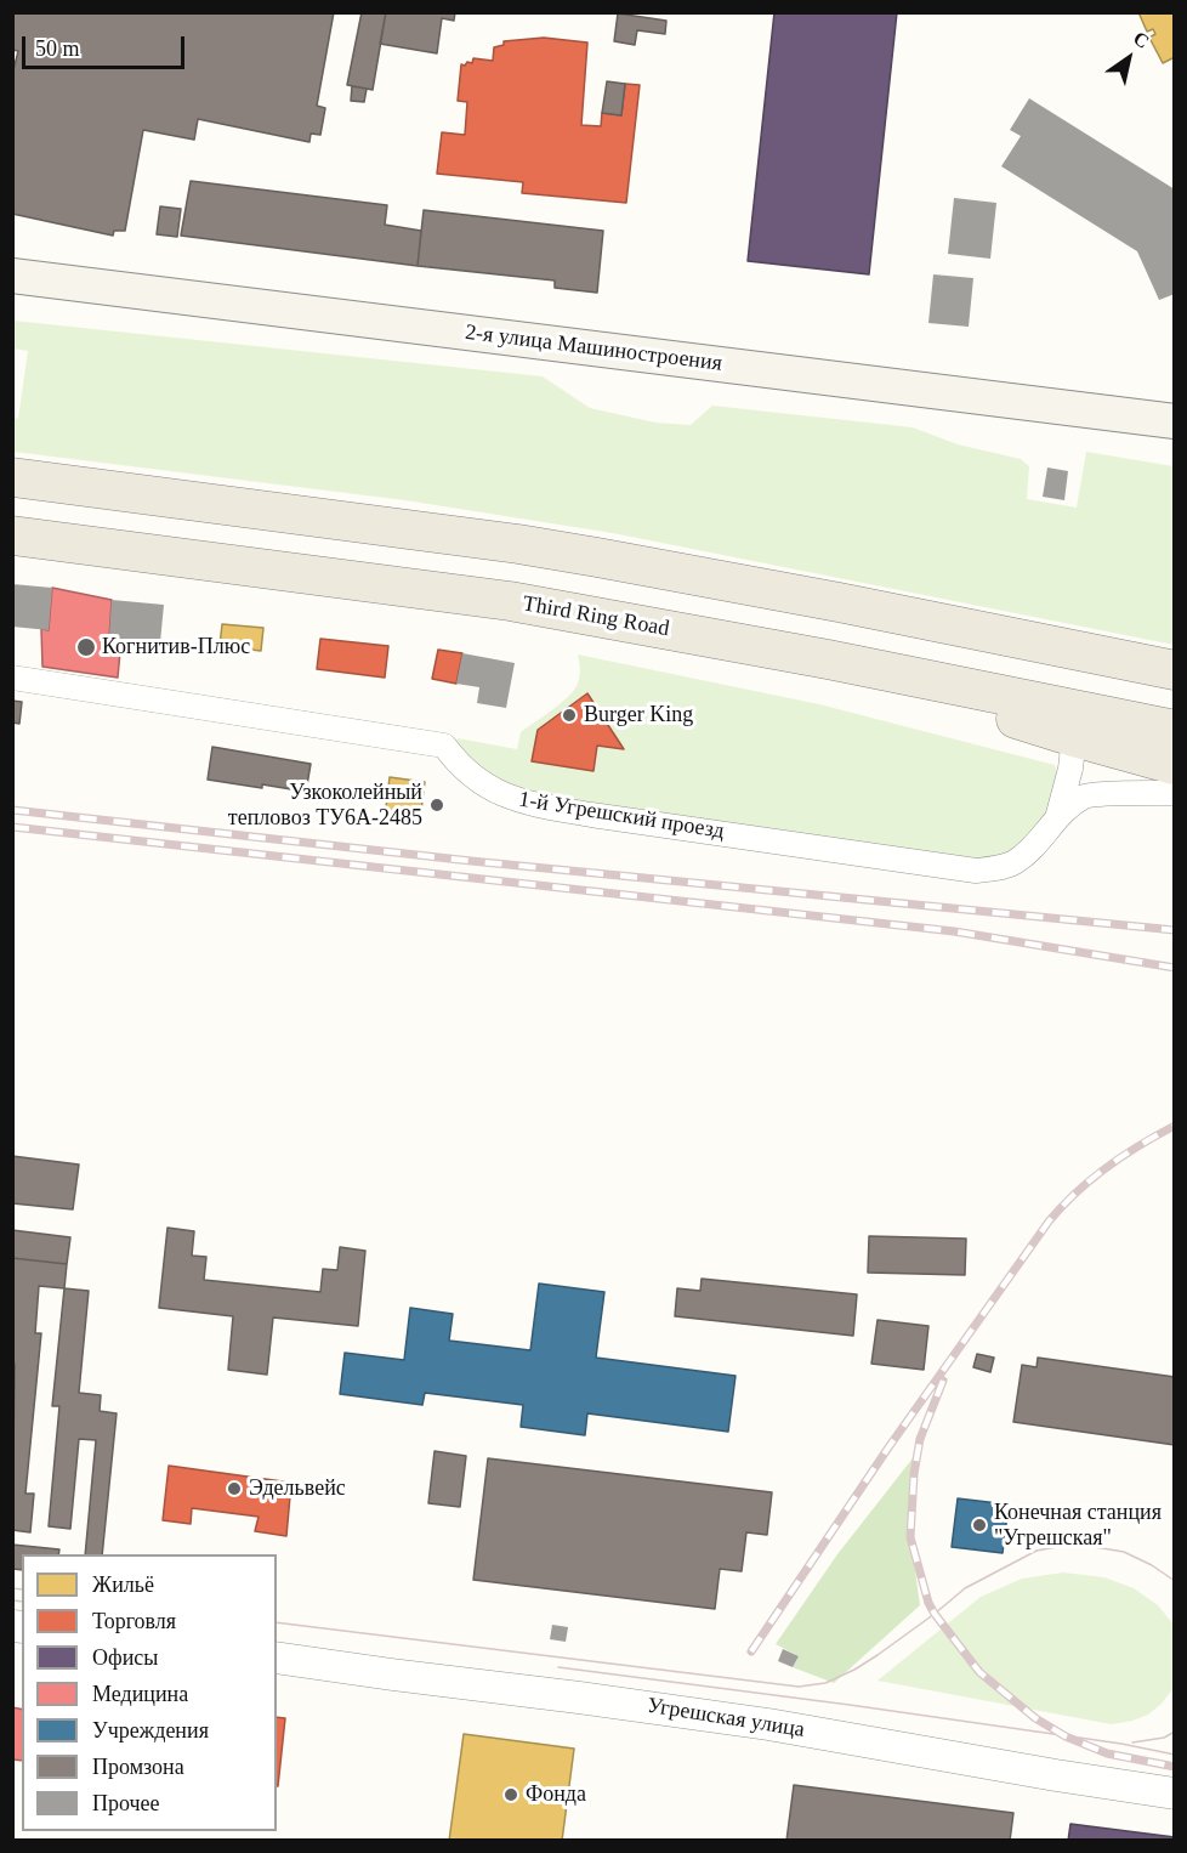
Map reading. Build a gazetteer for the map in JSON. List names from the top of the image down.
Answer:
{
  "streets": {
    "main road": ["2-я улица Машиностроения", "Third Ring Road"],
    "street": ["1-й Угрешский проезд", "Угрешская улица"]
  },
  "places": [
    "Когнитив-Плюс",
    "Burger King",
    "Узкоколейный тепловоз ТУ6А-2485",
    "Эдельвейс",
    "Конечная станция \"Угрешская\"",
    "Фонда"
  ],
  "legend": [
    "Жильё",
    "Торговля",
    "Офисы",
    "Медицина",
    "Учреждения",
    "Промзона",
    "Прочее"
  ],
  "scale_bar": "50 m",
  "north": "top right"
}
